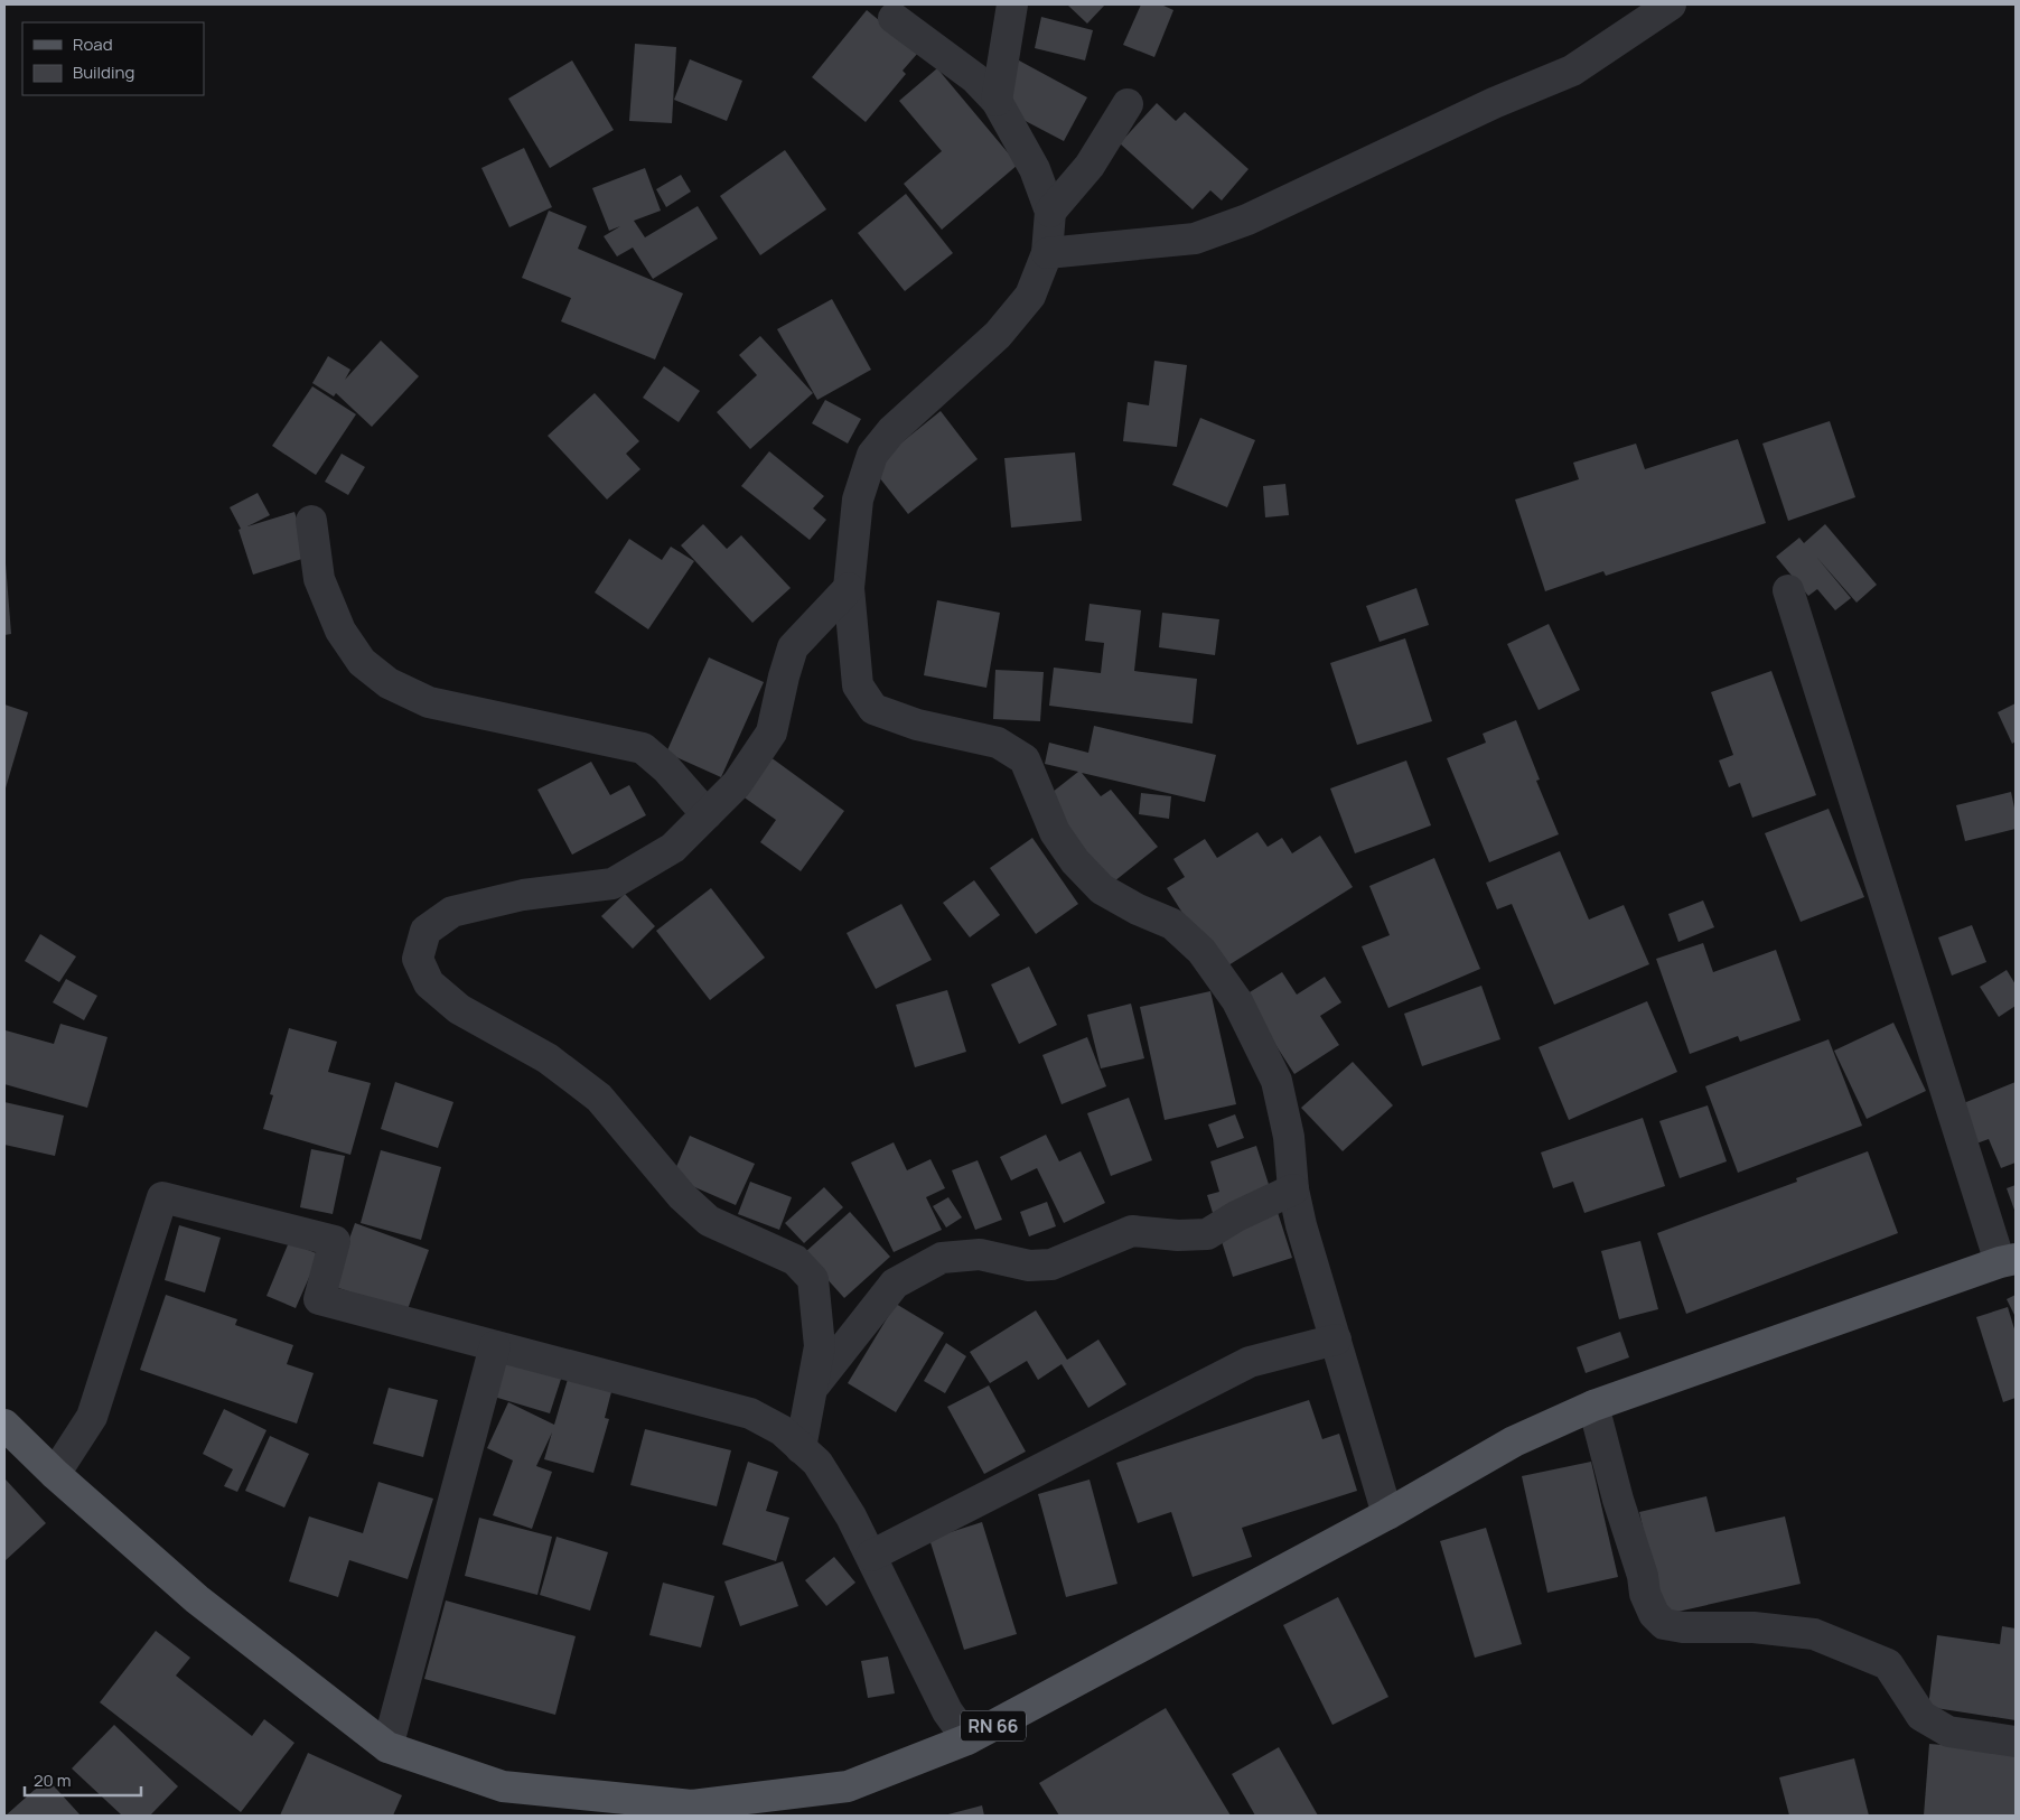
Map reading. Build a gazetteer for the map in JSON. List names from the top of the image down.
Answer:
{
  "streets": {
    "main road": ["RN 66"]
  },
  "legend": ["Road", "Building"],
  "scale_bar": "20 m"
}
